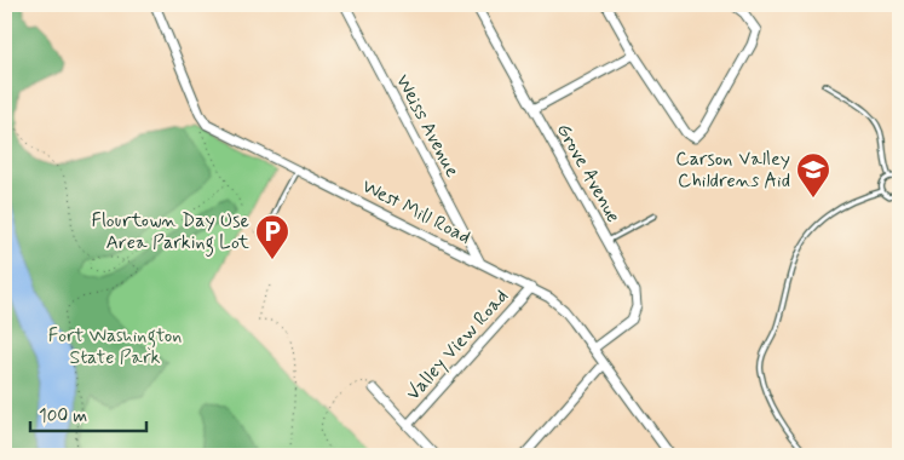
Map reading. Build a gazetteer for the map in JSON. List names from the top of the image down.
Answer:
{
  "streets": {
    "street": [
      "Weiss Avenue",
      "Grove Avenue",
      "West Mill Road",
      "Valley View Road"
    ]
  },
  "crossings": [
    ["Weiss Avenue", "West Mill Road"],
    ["Grove Avenue", "West Mill Road"],
    ["West Mill Road", "Valley View Road"]
  ],
  "parks": ["Fort Washington State Park"],
  "places": {
    "school or university": ["Carson Valley Childrens Aid"],
    "parking": ["Flourtown Day Use Area Parking Lot"]
  },
  "scale_bar": "100 m"
}
